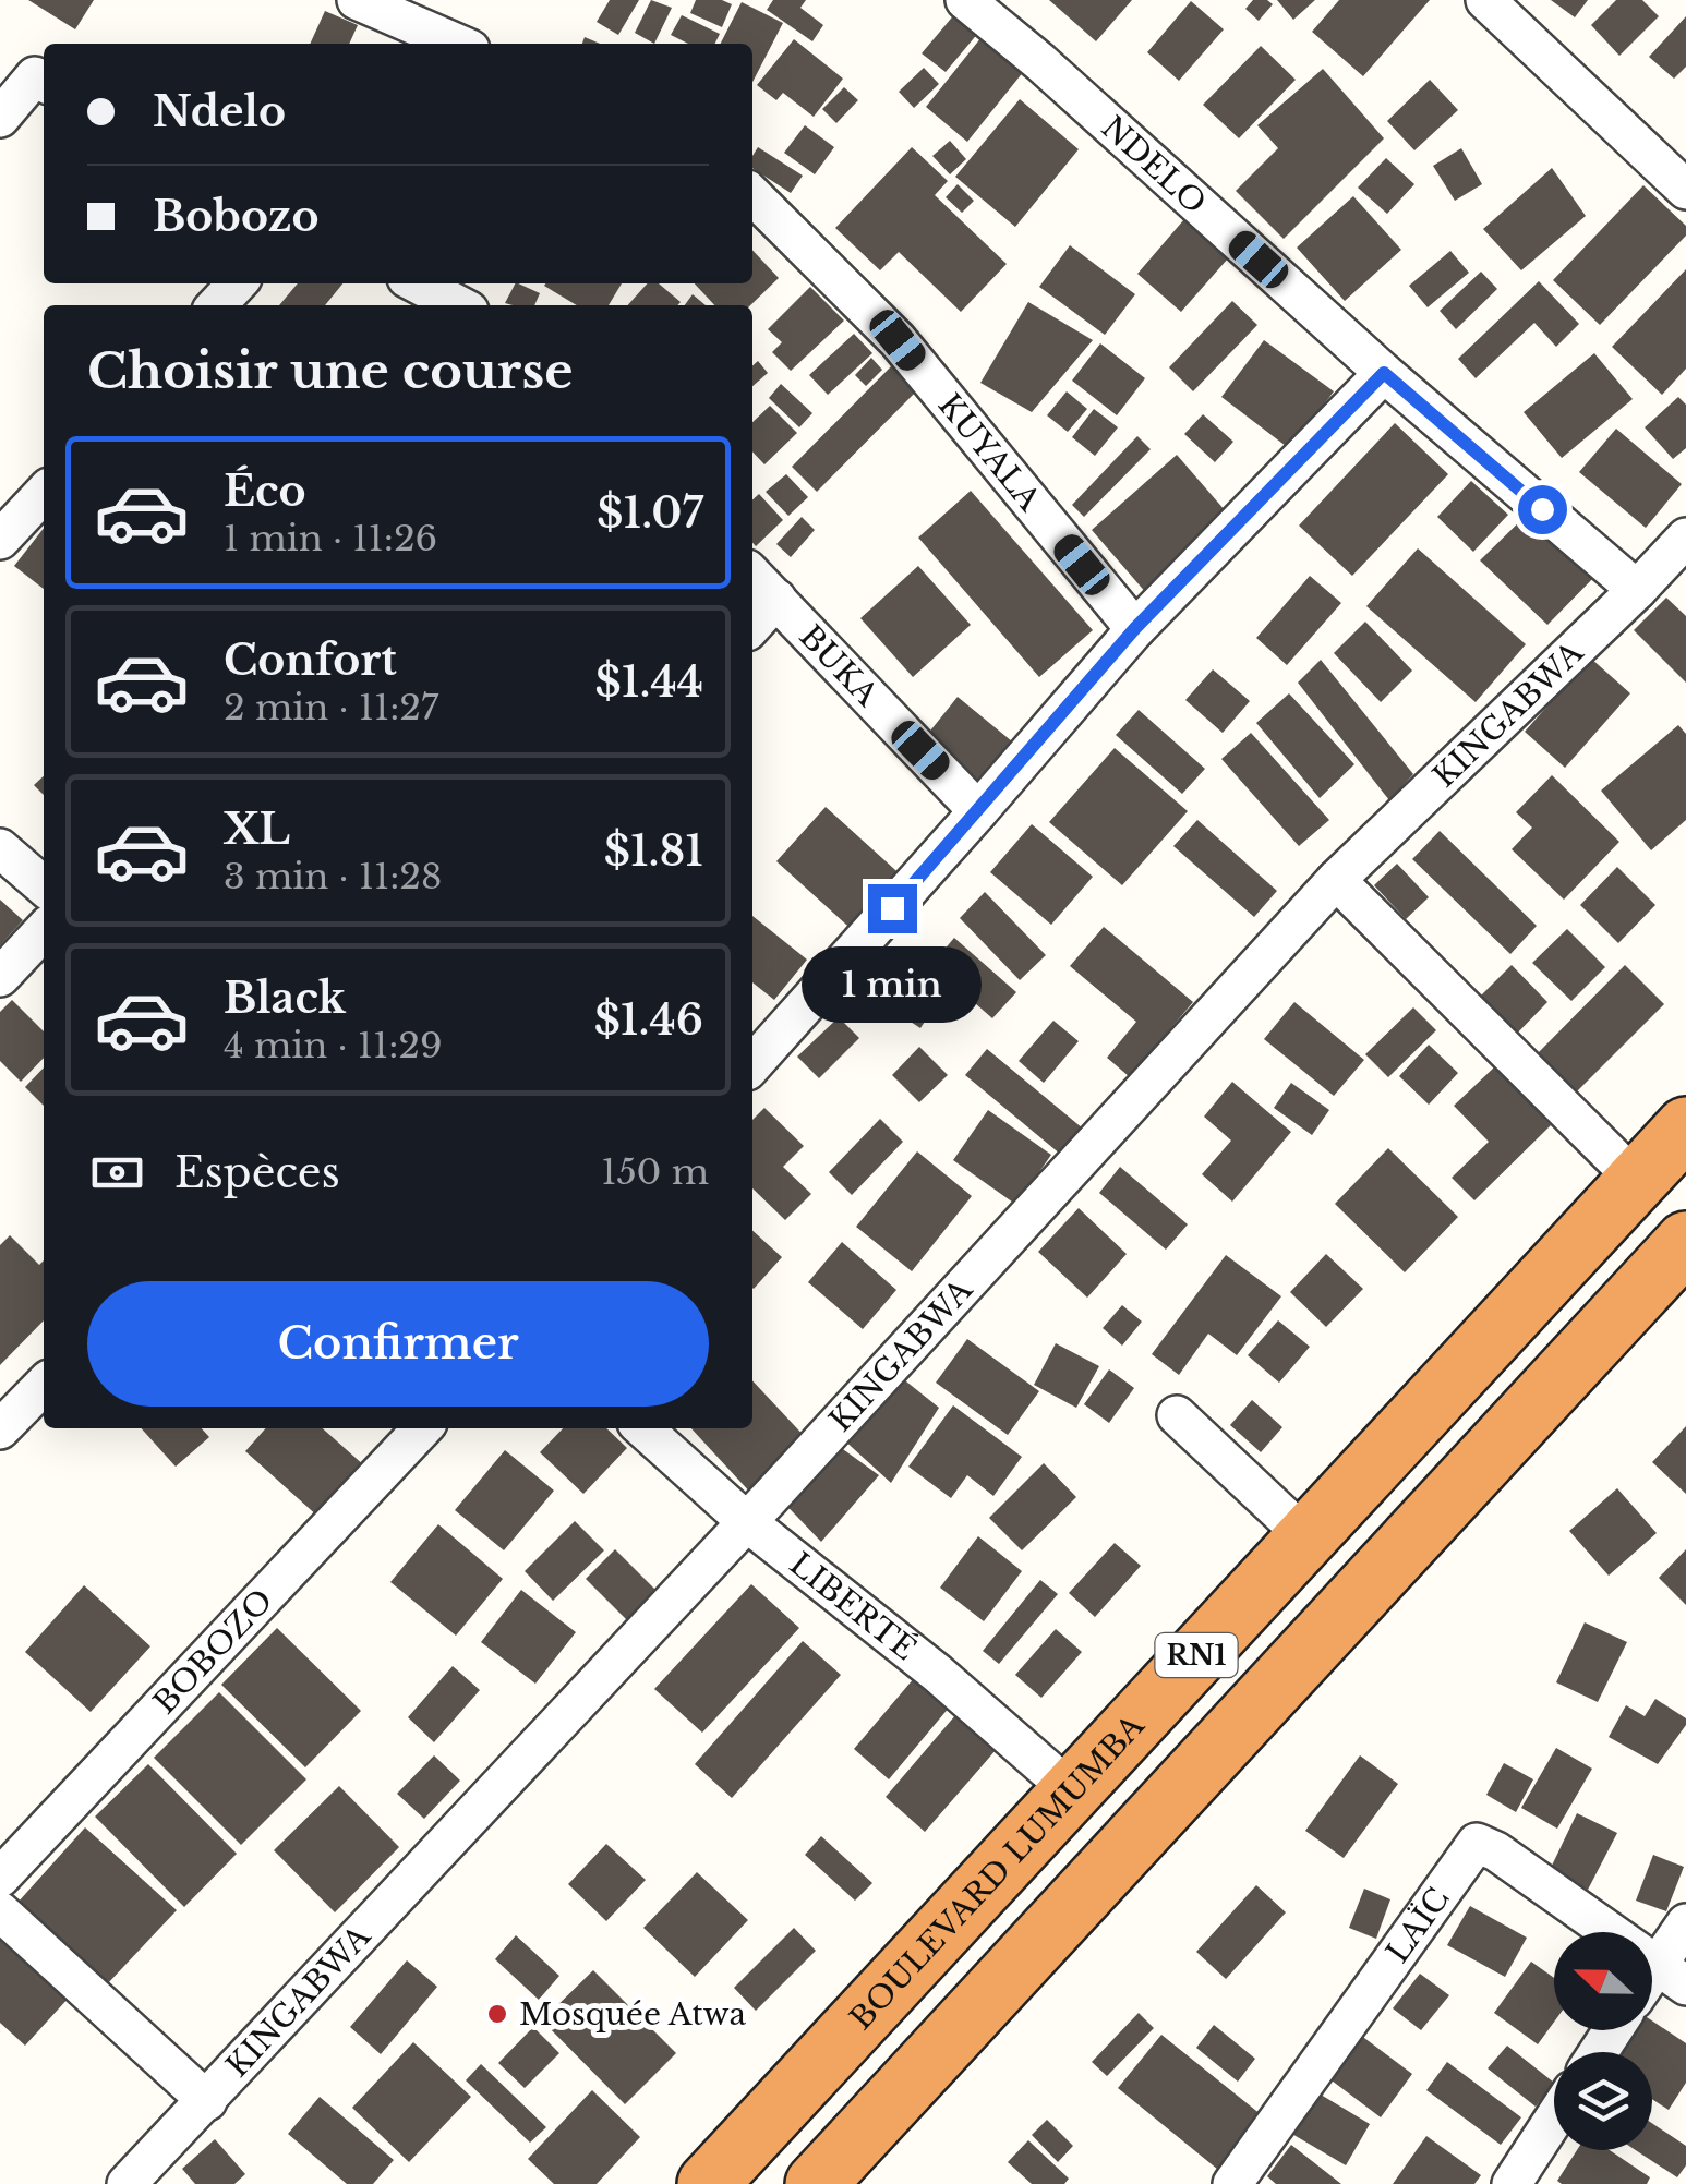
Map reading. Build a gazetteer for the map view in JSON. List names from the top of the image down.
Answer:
{
  "streets": {
    "highway": ["RN1", "BOULEVARD LUMUMBA"],
    "street": [
      "NDELO",
      "KUYALA",
      "BUKA",
      "KINGABWA",
      "LIBERTÉ",
      "BOBOZO",
      "LAÏC"
    ]
  },
  "crossings": [
    ["NDELO", "KINGABWA"],
    ["KINGABWA", "LIBERTÉ"],
    ["LIBERTÉ", "BOULEVARD LUMUMBA"]
  ],
  "places": ["Mosquée Atwa"],
  "north": "left",
  "page": {
    "banner": ["Ndelo", "Bobozo"],
    "heading": "Choisir une course",
    "list": [
      {
        "name": "Éco",
        "note": "1 min · 11:26",
        "value": "$1.07"
      },
      {
        "name": "Confort",
        "note": "2 min · 11:27",
        "value": "$1.44"
      },
      {
        "name": "XL",
        "note": "3 min · 11:28",
        "value": "$1.81"
      },
      {
        "name": "Black",
        "note": "4 min · 11:29",
        "value": "$1.46"
      }
    ],
    "bubble": "1 min",
    "pay": ["Espèces", "150 m"],
    "buttons": "Confirmer"
  }
}
